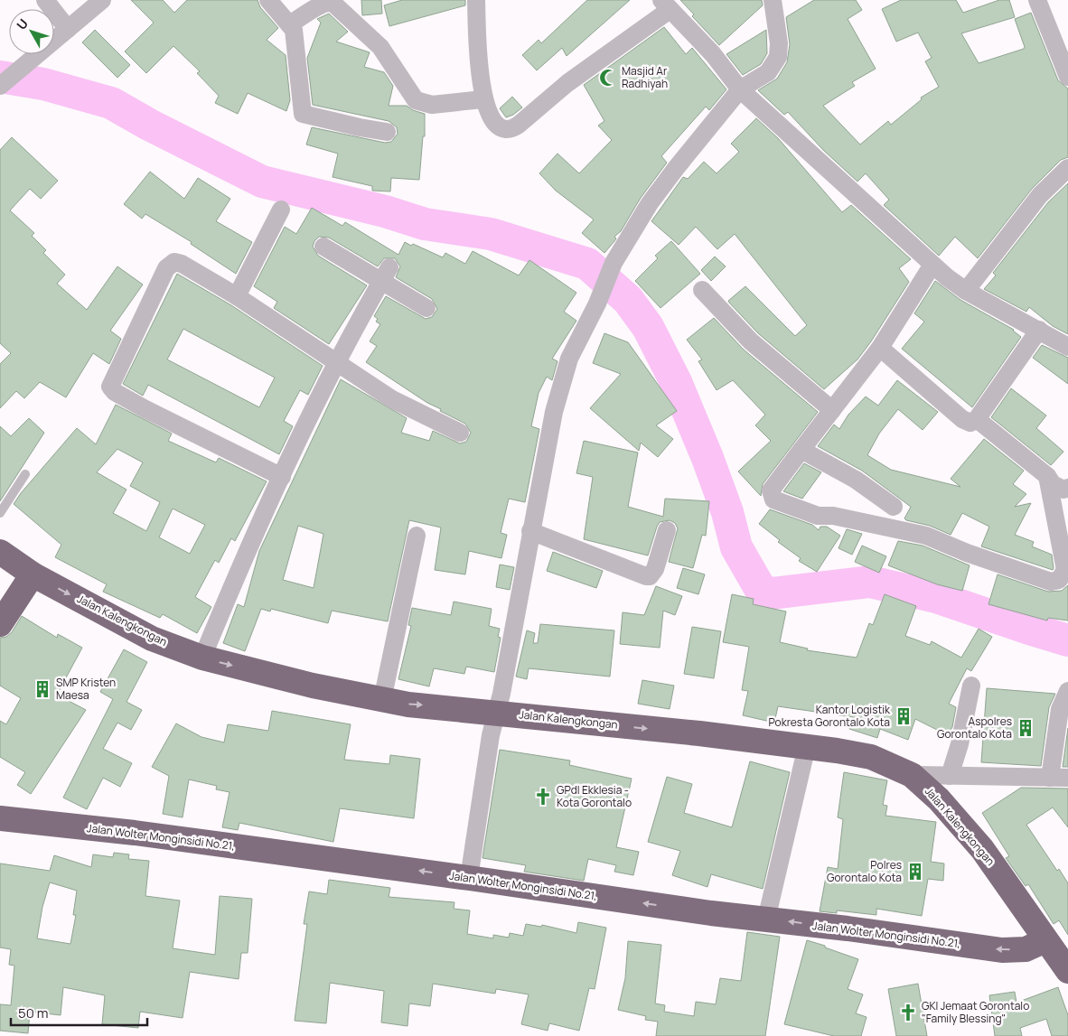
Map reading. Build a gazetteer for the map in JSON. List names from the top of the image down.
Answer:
{
  "streets": {
    "highway": ["Jalan Kalengkongan", "Jalan Wolter Monginsidi No.21,"]
  },
  "crossings": [
    ["Jalan Kalengkongan", "Jalan Wolter Monginsidi No.21,"]
  ],
  "one_way": ["Jalan Kalengkongan", "Jalan Wolter Monginsidi No.21,"],
  "places": {
    "mosque": ["Masjid Ar Radhiyah"],
    "building": [
      "SMP Kristen Maesa",
      "Kantor Logistik Pokresta Gorontalo Kota",
      "Aspolres Gorontalo Kota",
      "Polres Gorontalo Kota"
    ],
    "church": ["GPdI Ekklesia - Kota Gorontalo", "GKI Jemaat Gorontalo \"Family Blessing\""]
  },
  "scale_bar": "50 m",
  "north": "top left"
}
